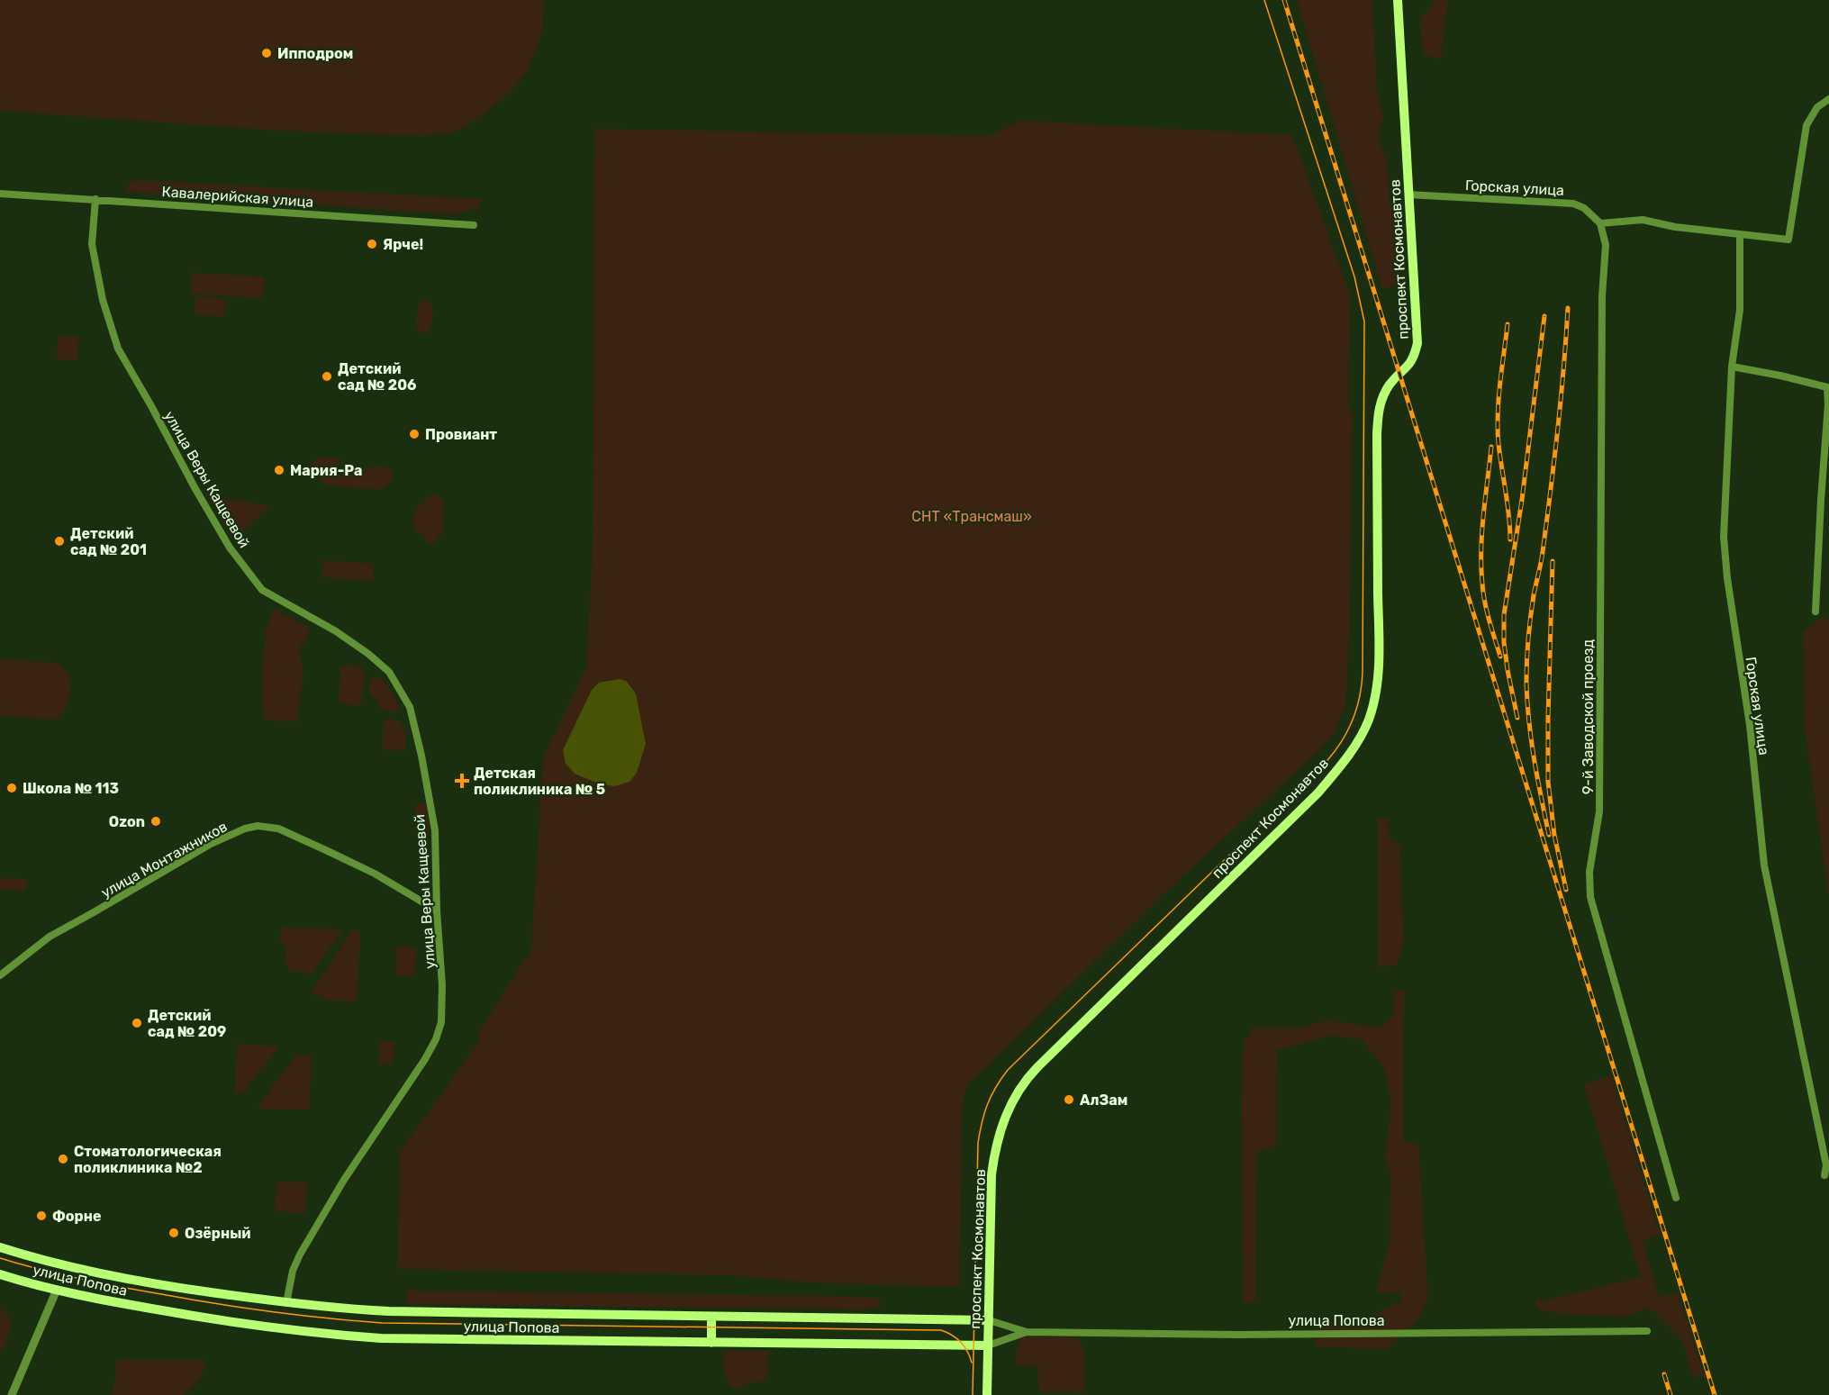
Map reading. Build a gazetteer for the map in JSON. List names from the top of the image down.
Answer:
{
  "streets": {
    "main road": ["проспект Космонавтов", "улица Попова"],
    "street": [
      "Горская улица",
      "Кавалерийская улица",
      "улица Веры Кащеевой",
      "9-й Заводской проезд",
      "улица Монтажников"
    ]
  },
  "crossings": [
    ["Горская улица", "проспект Космонавтов"],
    ["Горская улица", "9-й Заводской проезд"],
    ["Кавалерийская улица", "улица Веры Кащеевой"],
    ["проспект Космонавтов", "улица Попова"],
    ["улица Веры Кащеевой", "улица Монтажников"],
    ["улица Веры Кащеевой", "улица Попова"]
  ],
  "parks": ["СНТ «Трансмаш»"],
  "places": {
    "other": [
      "Ипподром",
      "Ярче!",
      "Детский сад № 206",
      "Провиант",
      "Мария-Ра",
      "Детский сад № 201",
      "Школа № 113",
      "Ozon",
      "Детский сад № 209",
      "АлЗам",
      "Стоматологическая поликлиника №2",
      "Форне",
      "Озёрный"
    ],
    "health": ["Детская поликлиника № 5"]
  }
}
